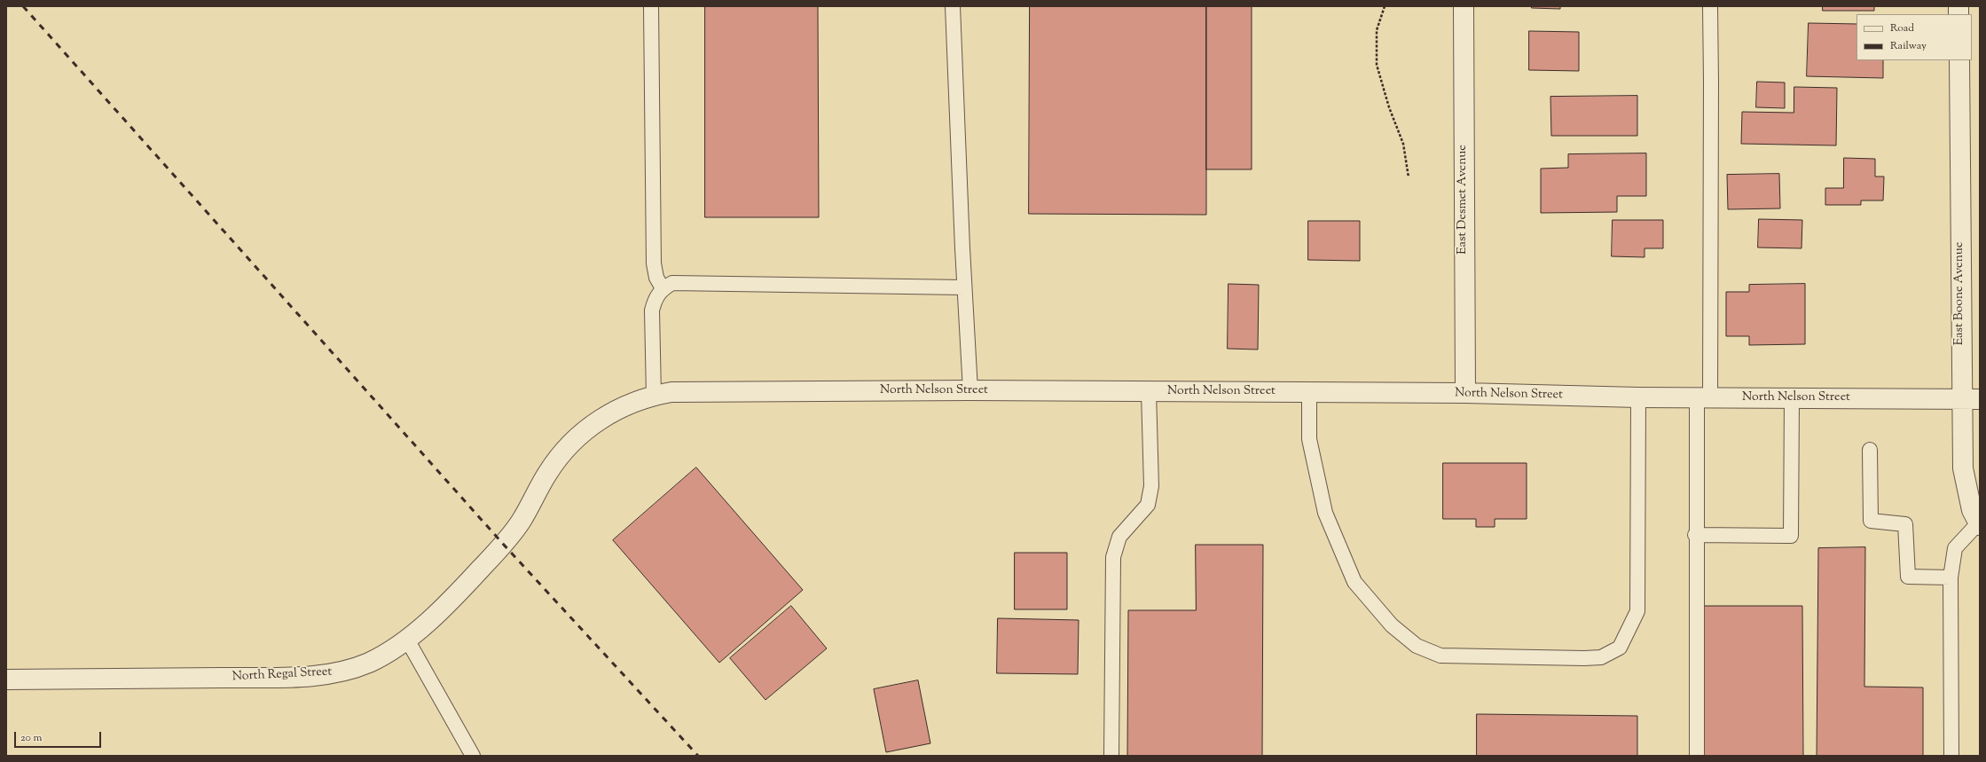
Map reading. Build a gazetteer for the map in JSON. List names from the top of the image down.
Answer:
{
  "streets": {
    "street": [
      "East Desmet Avenue",
      "East Boone Avenue",
      "North Nelson Street",
      "North Regal Street"
    ]
  },
  "crossings": [
    ["East Desmet Avenue", "North Nelson Street"],
    ["East Boone Avenue", "North Nelson Street"],
    ["North Nelson Street", "North Regal Street"]
  ],
  "legend": ["Road", "Railway"],
  "scale_bar": "20 m"
}
